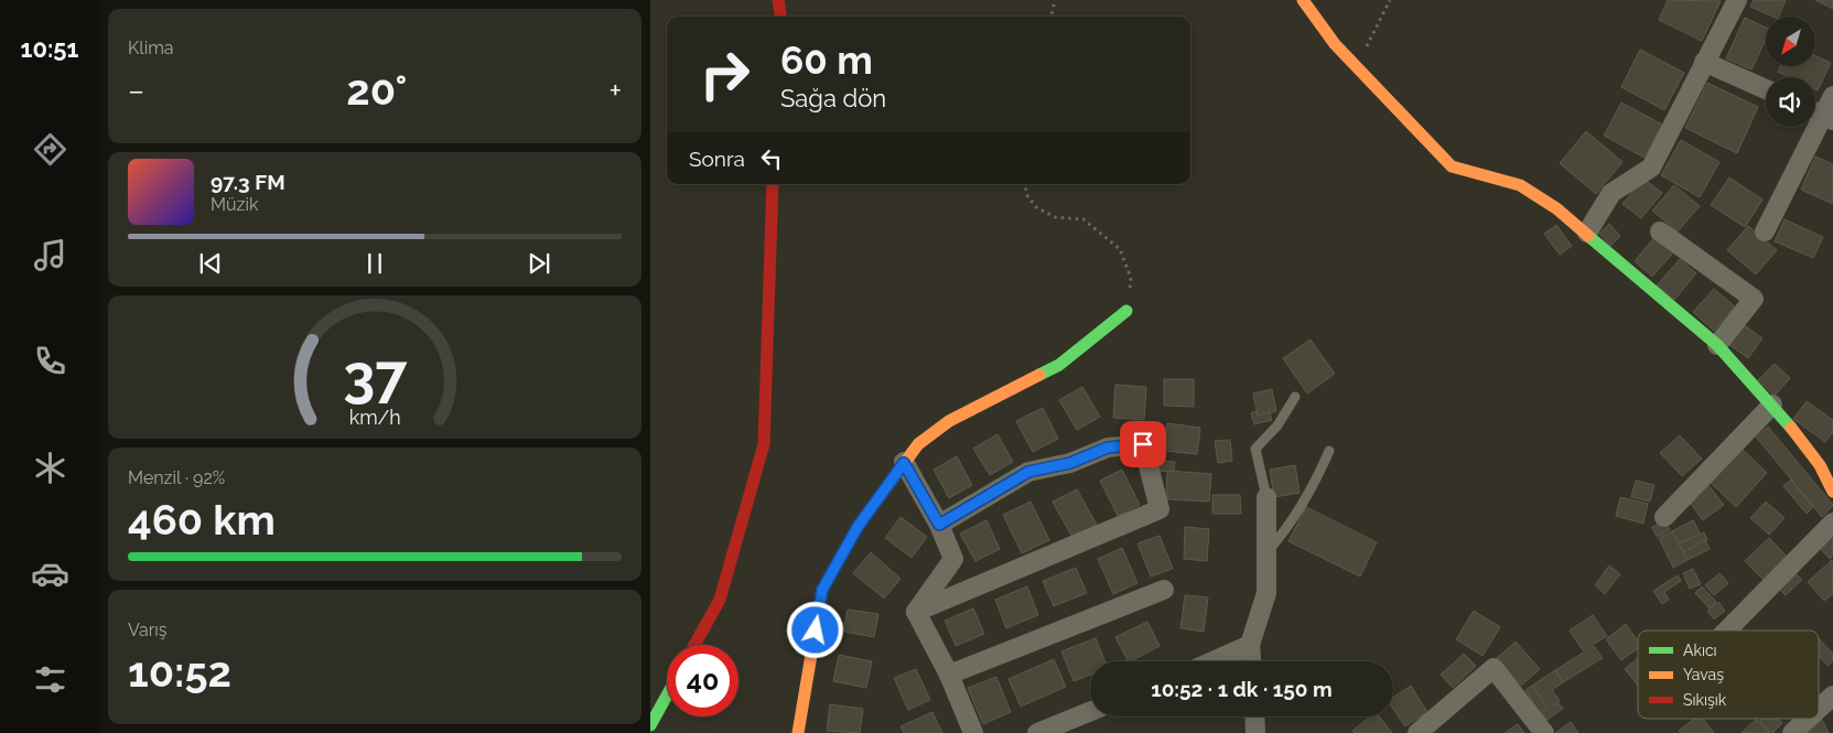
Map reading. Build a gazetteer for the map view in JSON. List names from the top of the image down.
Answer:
{
  "legend": ["Akıcı", "Yavaş", "Sıkışık"],
  "north": "bottom left",
  "page": {
    "tabs": "10:51",
    "tile": [
      "Klima",
      ["Menzil · 92%", "460 km"],
      ["Varış", "10:52"]
    ],
    "turn": ["60 m", "Sağa dön"],
    "heat": ["−", "20°", "+"],
    "then": "Sonra",
    "song": ["97.3 FM", "Müzik"],
    "limit": "40",
    "trip": "10:52 · 1 dk · 150 m",
    "gauge": ["37", "km/h"]
  }
}
